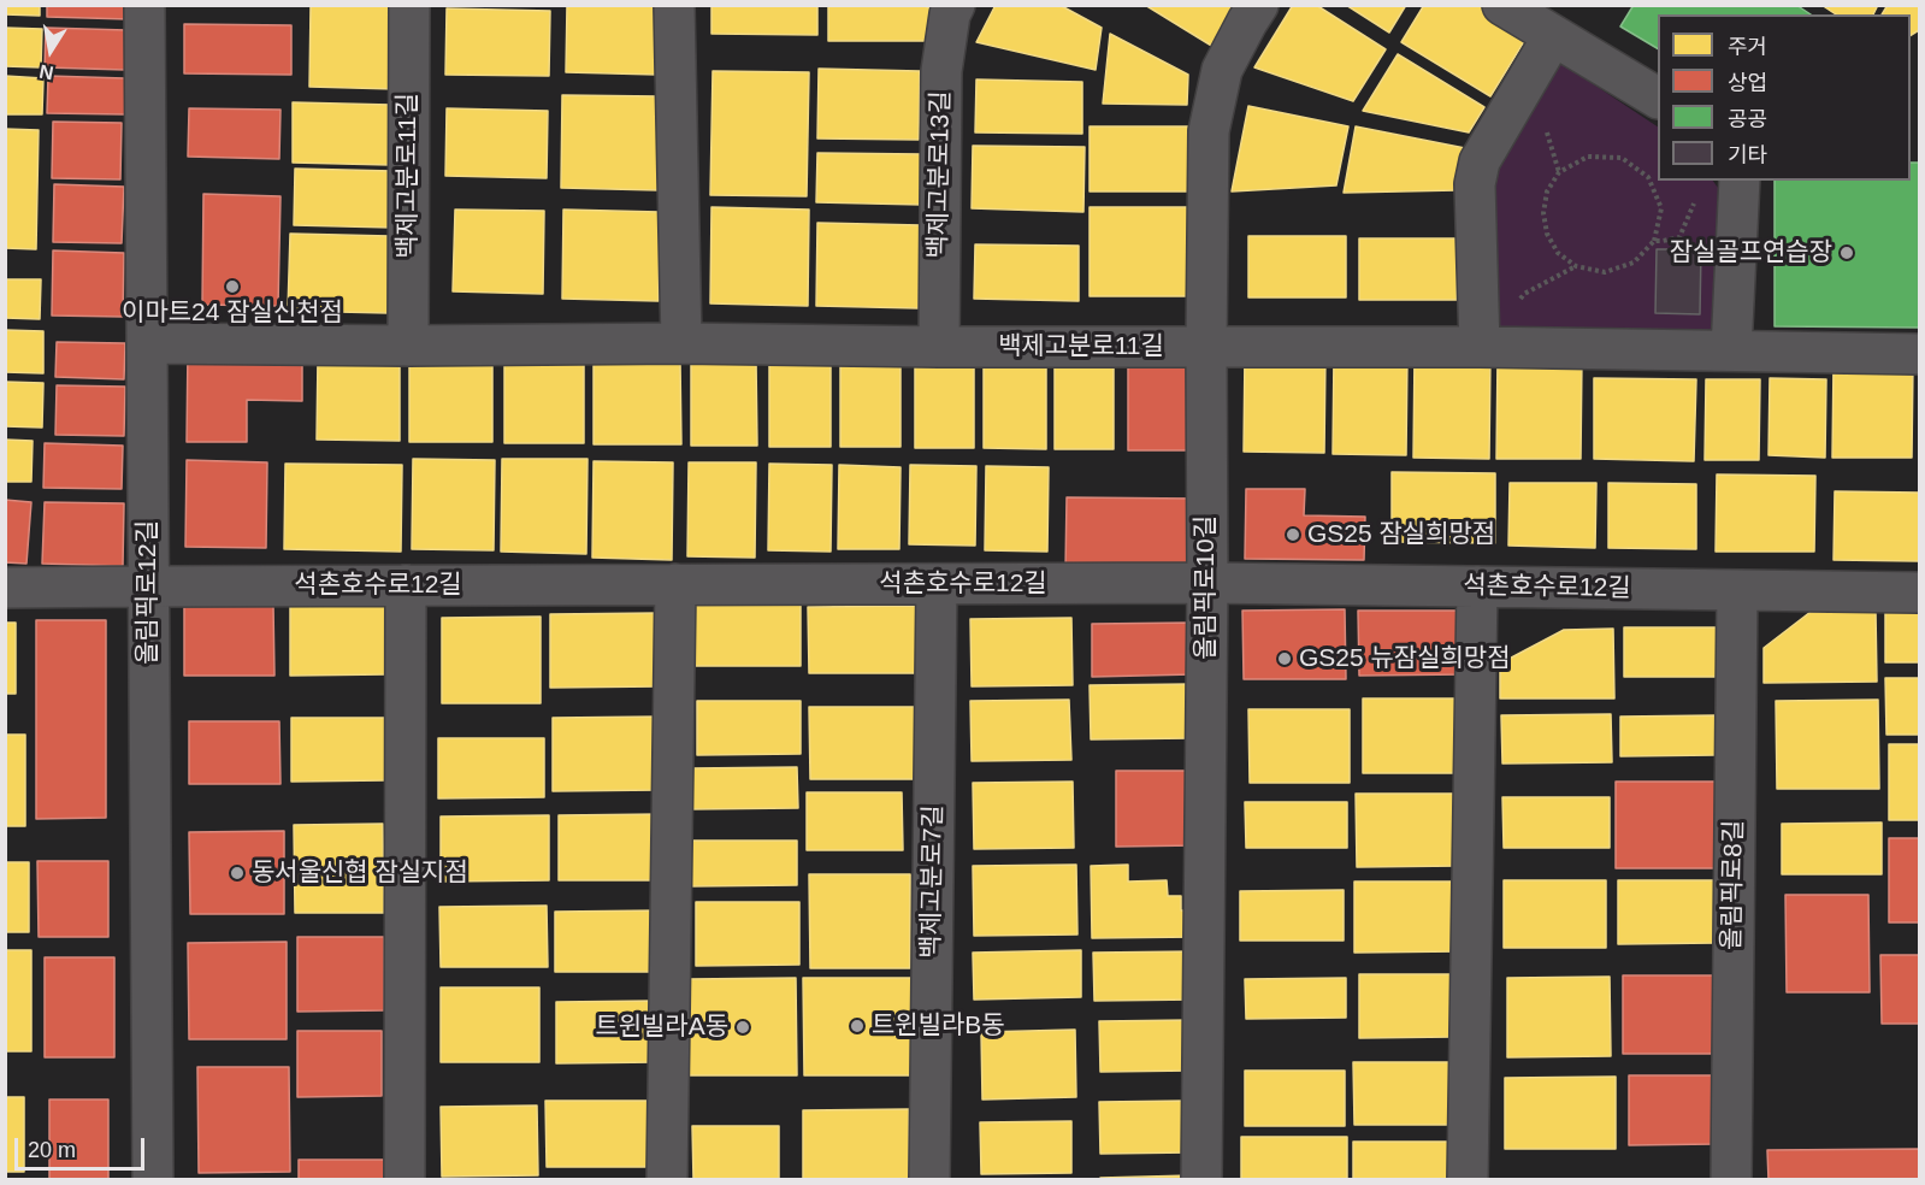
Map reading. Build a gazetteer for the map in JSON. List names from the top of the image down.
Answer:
{
  "streets": {
    "street": [
      "백제고분로13길",
      "백제고분로11길",
      "석촌호수로12길",
      "올림픽로10길",
      "올림픽로12길",
      "백제고분로7길",
      "올림픽로8길"
    ]
  },
  "crossings": [
    ["백제고분로13길", "백제고분로11길"],
    ["백제고분로11길", "올림픽로10길"],
    ["백제고분로11길", "올림픽로12길"],
    ["석촌호수로12길", "올림픽로10길"],
    ["석촌호수로12길", "올림픽로12길"],
    ["석촌호수로12길", "백제고분로7길"],
    ["석촌호수로12길", "올림픽로8길"]
  ],
  "places": [
    "잠실골프연습장",
    "이마트24 잠실신천점",
    "GS25 잠실희망점",
    "GS25 뉴잠실희망점",
    "동서울신협 잠실지점",
    "트윈빌라B동",
    "트윈빌라A동"
  ],
  "legend": [
    "주거",
    "상업",
    "공공",
    "기타"
  ],
  "scale_bar": "20 m",
  "north": "bottom"
}
